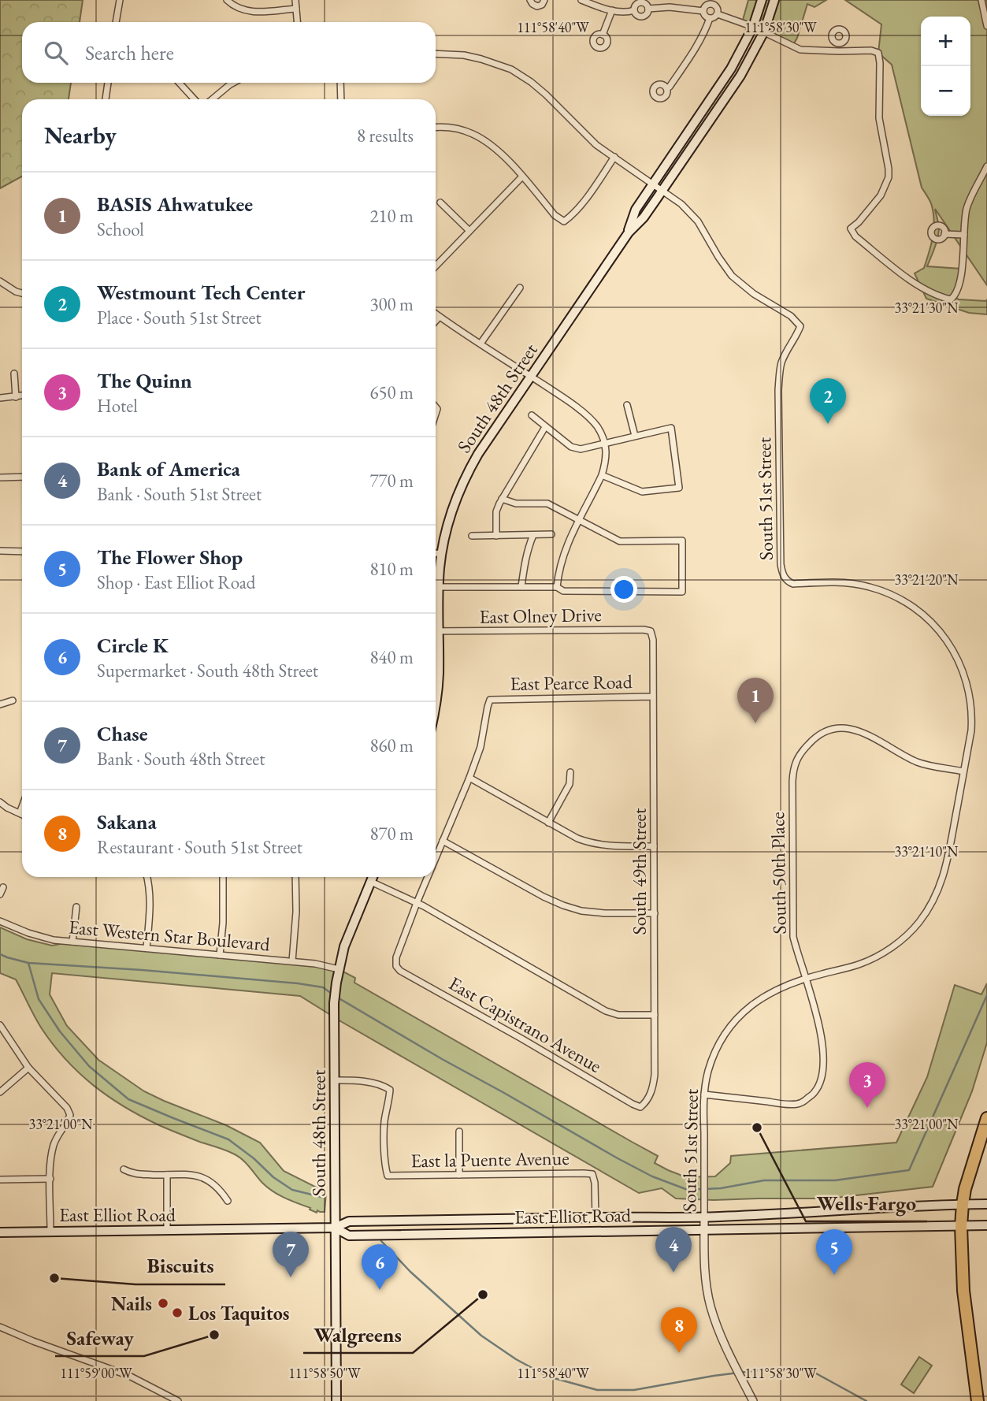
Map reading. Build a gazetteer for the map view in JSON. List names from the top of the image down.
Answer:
{
  "streets": {
    "main road": ["South 48th Street", "East Elliot Road"],
    "street": [
      "South 51st Street",
      "East Olney Drive",
      "East Pearce Road",
      "South 49th Street",
      "South 50th Place",
      "East Western Star Boulevard",
      "East Capistrano Avenue",
      "East la Puente Avenue"
    ]
  },
  "crossings": [
    ["South 48th Street", "South 51st Street"],
    ["South 48th Street", "East Western Star Boulevard"],
    ["South 48th Street", "East la Puente Avenue"],
    ["South 48th Street", "East Elliot Road"],
    ["South 51st Street", "South 50th Place"],
    ["South 51st Street", "East Elliot Road"],
    ["East Olney Drive", "South 49th Street"],
    ["East Pearce Road", "South 49th Street"],
    ["South 49th Street", "East Capistrano Avenue"],
    ["East la Puente Avenue", "East Elliot Road"]
  ],
  "places": [
    "Wells Fargo",
    "Biscuits",
    "Walgreens",
    "Nails",
    "Los Taquitos",
    "Safeway"
  ],
  "page": {
    "map_buttons": ["+", "−"],
    "search": "Search here",
    "heading": ["Nearby", "8 results"],
    "list": [
      {
        "mark": "1",
        "name": "BASIS Ahwatukee",
        "note": "School",
        "value": "210 m"
      },
      {
        "mark": "2",
        "name": "Westmount Tech Center",
        "note": "Place · South 51st Street",
        "value": "300 m"
      },
      {
        "mark": "3",
        "name": "The Quinn",
        "note": "Hotel",
        "value": "650 m"
      },
      {
        "mark": "4",
        "name": "Bank of America",
        "note": "Bank · South 51st Street",
        "value": "770 m"
      },
      {
        "mark": "5",
        "name": "The Flower Shop",
        "note": "Shop · East Elliot Road",
        "value": "810 m"
      },
      {
        "mark": "6",
        "name": "Circle K",
        "note": "Supermarket · South 48th Street",
        "value": "840 m"
      },
      {
        "mark": "7",
        "name": "Chase",
        "note": "Bank · South 48th Street",
        "value": "860 m"
      },
      {
        "mark": "8",
        "name": "Sakana",
        "note": "Restaurant · South 51st Street",
        "value": "870 m"
      }
    ],
    "pins": [
      "2",
      "1",
      "3",
      "4",
      "5",
      "7",
      "6",
      "8"
    ]
  },
  "coordinates": [
    "111°58'40\"W",
    "111°58'30\"W",
    "33°21'30\"N",
    "33°21'20\"N",
    "33°21'10\"N",
    "33°21'00\"N",
    "111°59'00\"W",
    "111°58'50\"W"
  ]
}
